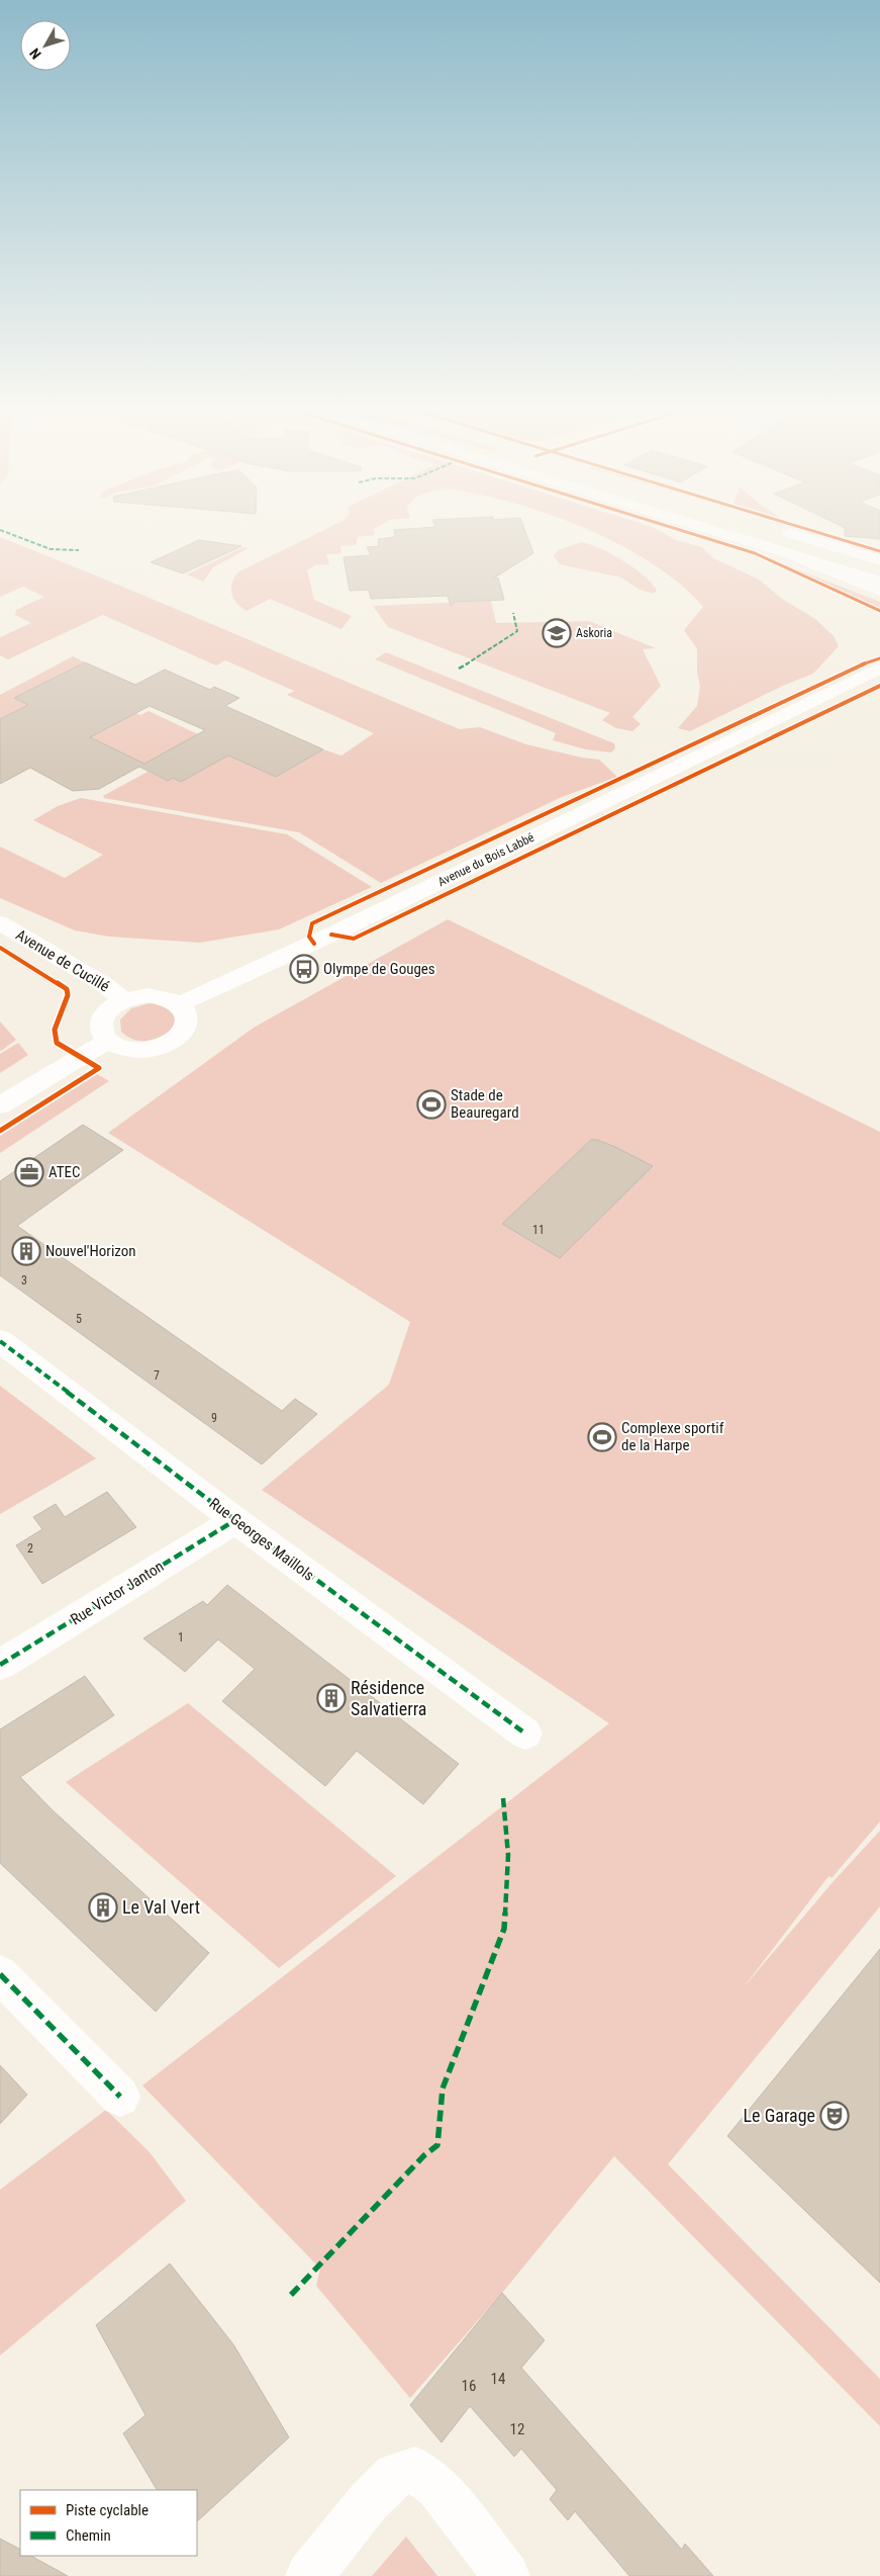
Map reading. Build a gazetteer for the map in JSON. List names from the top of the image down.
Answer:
{
  "streets": {
    "street": [
      "Avenue du Bois Labbé",
      "Avenue de Cucillé",
      "Rue Georges Maillols",
      "Rue Victor Janton"
    ]
  },
  "crossings": [
    ["Avenue du Bois Labbé", "Avenue de Cucillé"],
    ["Rue Georges Maillols", "Rue Victor Janton"]
  ],
  "places": {
    "school or university": ["Askoria"],
    "bus stop": ["Olympe de Gouges"],
    "sports": ["Stade de Beauregard", "Complexe sportif de la Harpe"],
    "office": ["ATEC"],
    "building": ["Nouvel'Horizon", "Résidence Salvatierra", "Le Val Vert"],
    "theatre": ["Le Garage"]
  },
  "house_numbers": [
    "11",
    "3",
    "5",
    "7",
    "9",
    "2",
    "1",
    "14",
    "16",
    "12"
  ],
  "legend": ["Piste cyclable", "Chemin"],
  "north": "bottom left"
}
